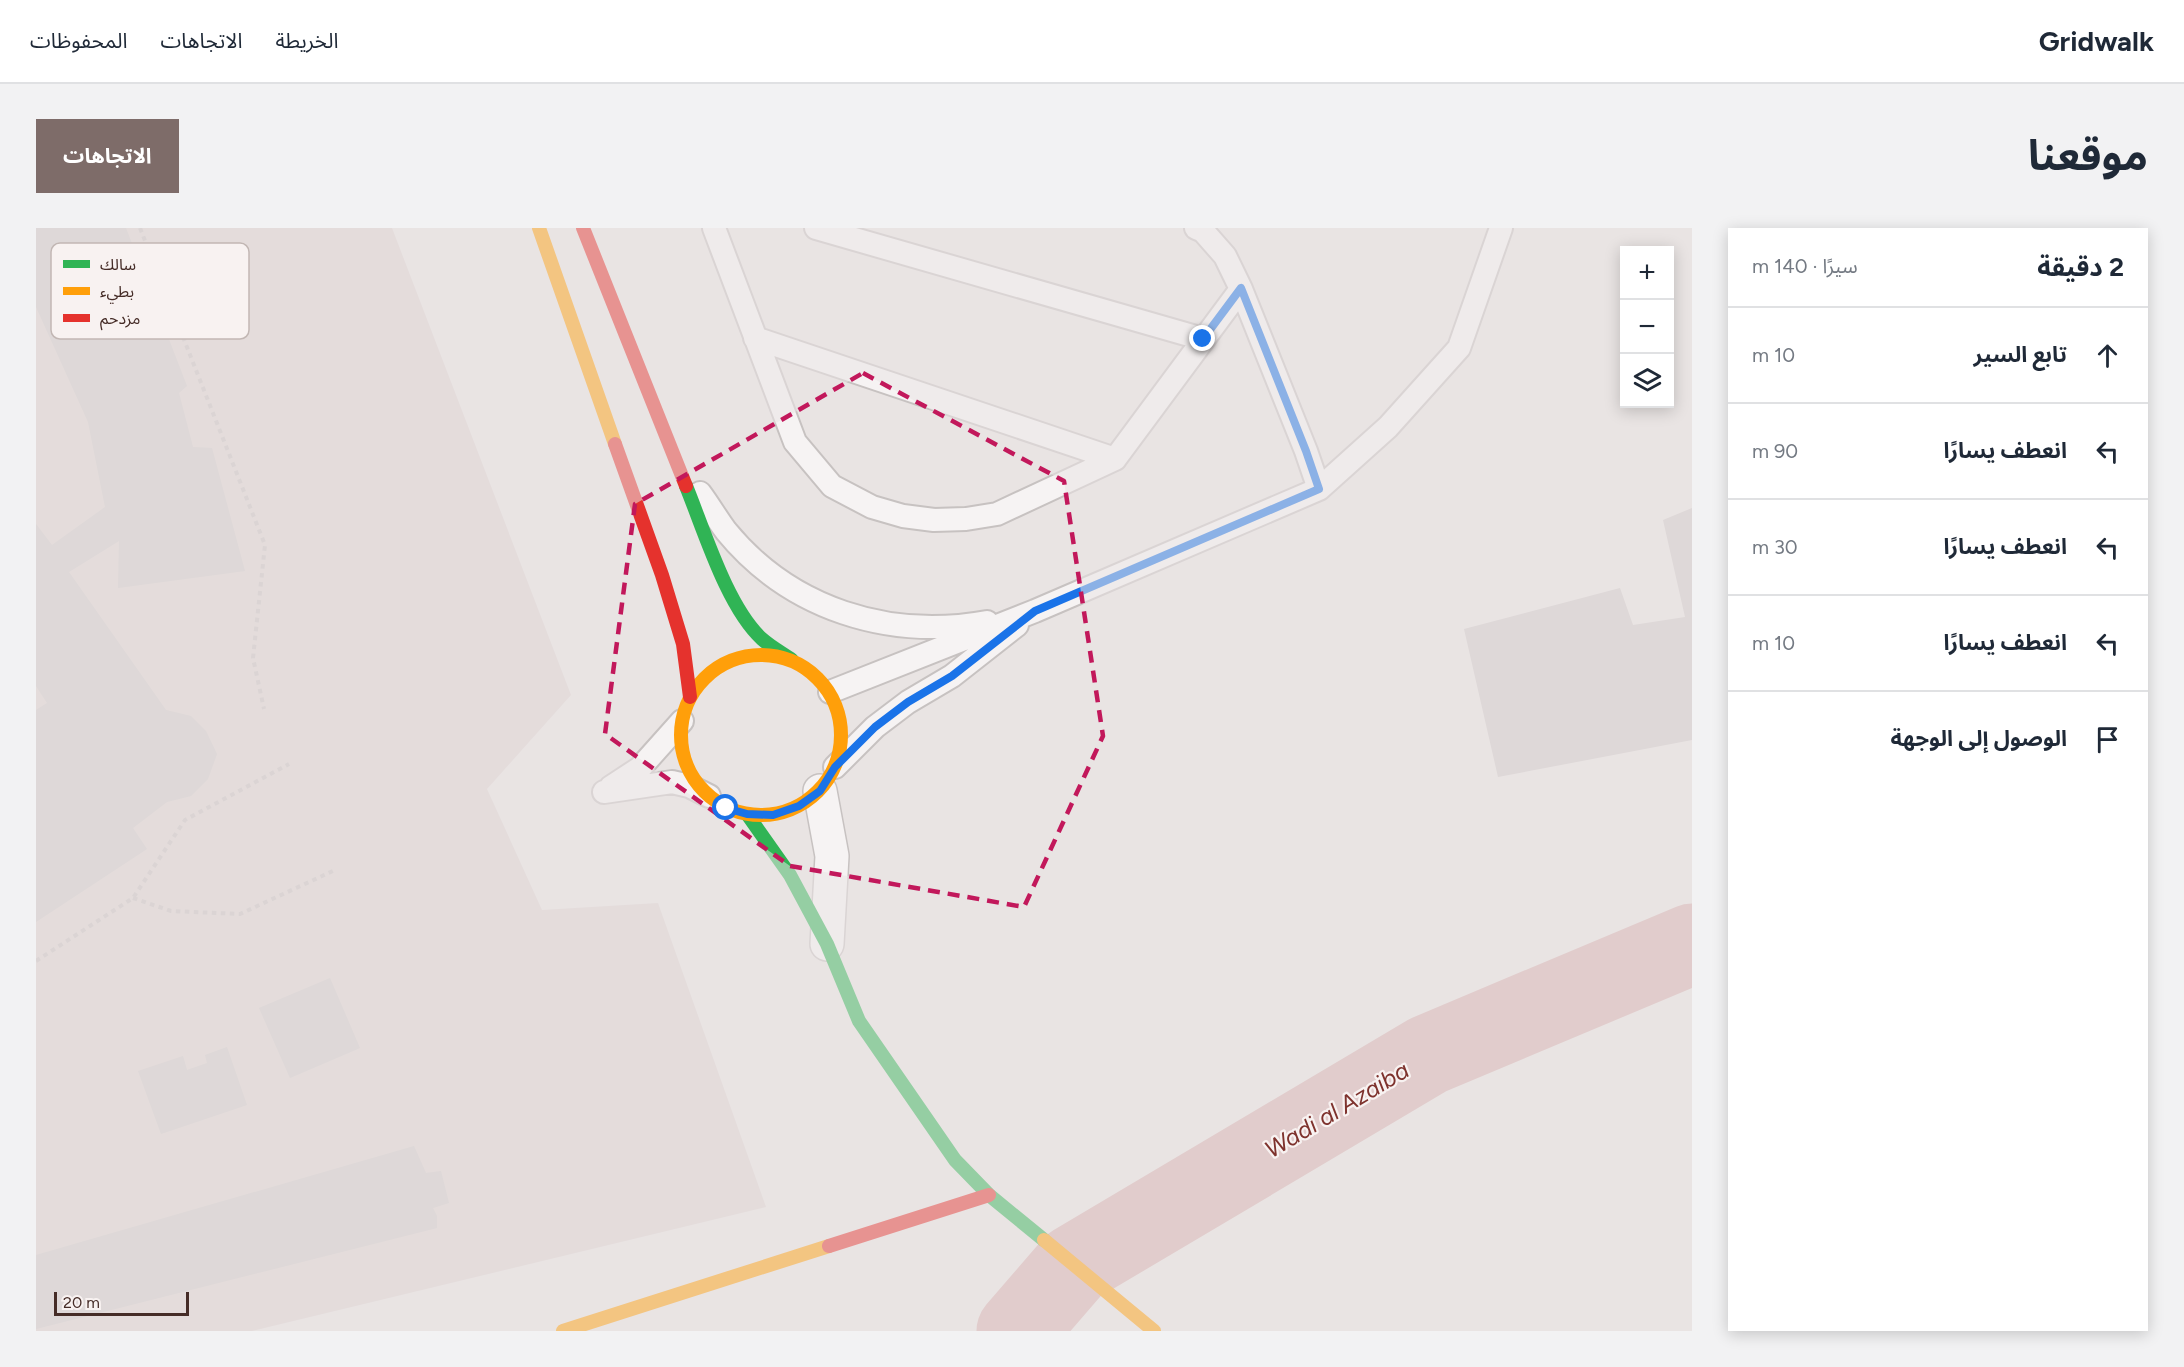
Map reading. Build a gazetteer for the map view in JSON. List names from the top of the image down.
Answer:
{
  "water": ["Wadi al Azaiba"],
  "legend": ["سالك", "بطيء", "مزدحم"],
  "scale_bar": "20 m",
  "page": {
    "header": "Gridwalk",
    "nav": ["الخريطة", "الاتجاهات", "المحفوظات"],
    "title": "موقعنا",
    "buttons": "الاتجاهات",
    "heading": ["2 دقيقة", "سيرًا · 140 m"],
    "map_buttons": ["+", "−"],
    "list": [
      ["تابع السير", "10 m"],
      ["انعطف يسارًا", "90 m"],
      ["انعطف يسارًا", "30 m"],
      ["انعطف يسارًا", "10 m"],
      "الوصول إلى الوجهة"
    ],
    "scale": "20 m"
  }
}
